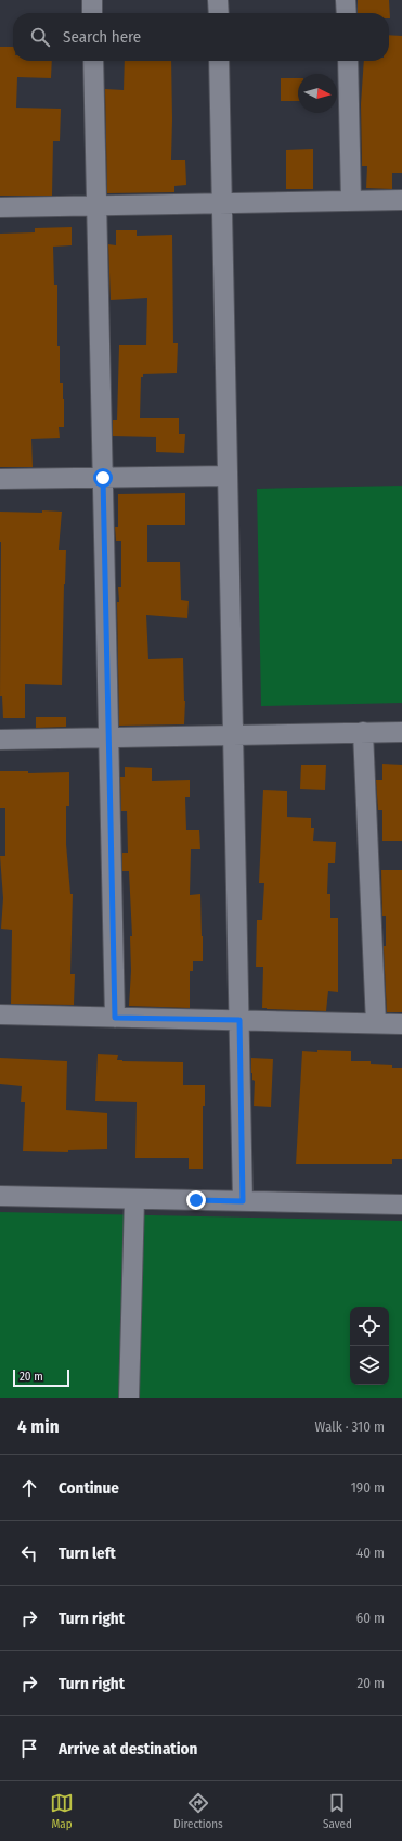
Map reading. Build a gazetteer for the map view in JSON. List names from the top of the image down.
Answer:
{
  "scale_bar": "20 m",
  "north": "right",
  "page": {
    "search": "Search here",
    "scale": "20 m",
    "heading": ["4 min", "Walk · 310 m"],
    "list": [
      ["Continue", "190 m"],
      ["Turn left", "40 m"],
      ["Turn right", "60 m"],
      ["Turn right", "20 m"],
      "Arrive at destination"
    ],
    "nav": ["Map", "Directions", "Saved"]
  }
}
